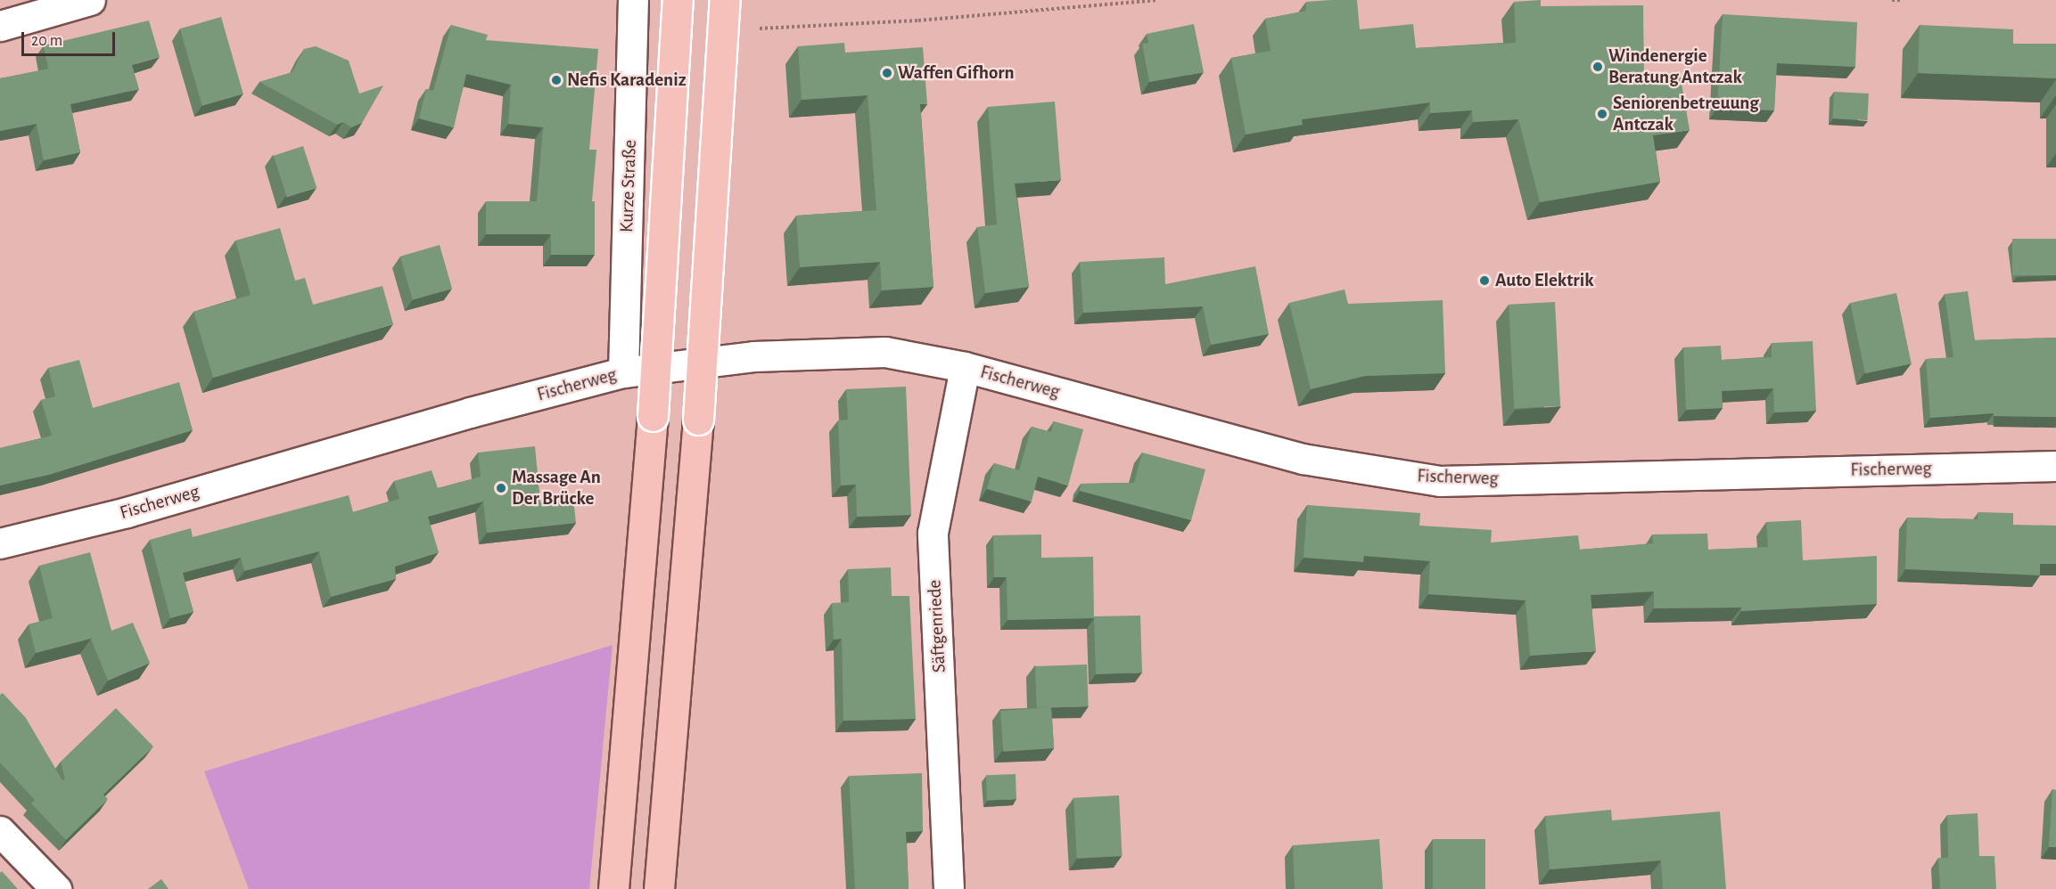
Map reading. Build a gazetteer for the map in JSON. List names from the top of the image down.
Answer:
{
  "streets": {
    "street": ["Kurze Straße", "Fischerweg", "Säftgenriede"]
  },
  "crossings": [
    ["Kurze Straße", "Fischerweg"],
    ["Fischerweg", "Säftgenriede"]
  ],
  "places": [
    "Windenergie Beratung Antczak",
    "Waffen Gifhorn",
    "Nefis Karadeniz",
    "Seniorenbetreuung Antczak",
    "Auto Elektrik",
    "Massage An Der Brücke"
  ],
  "scale_bar": "20 m"
}
